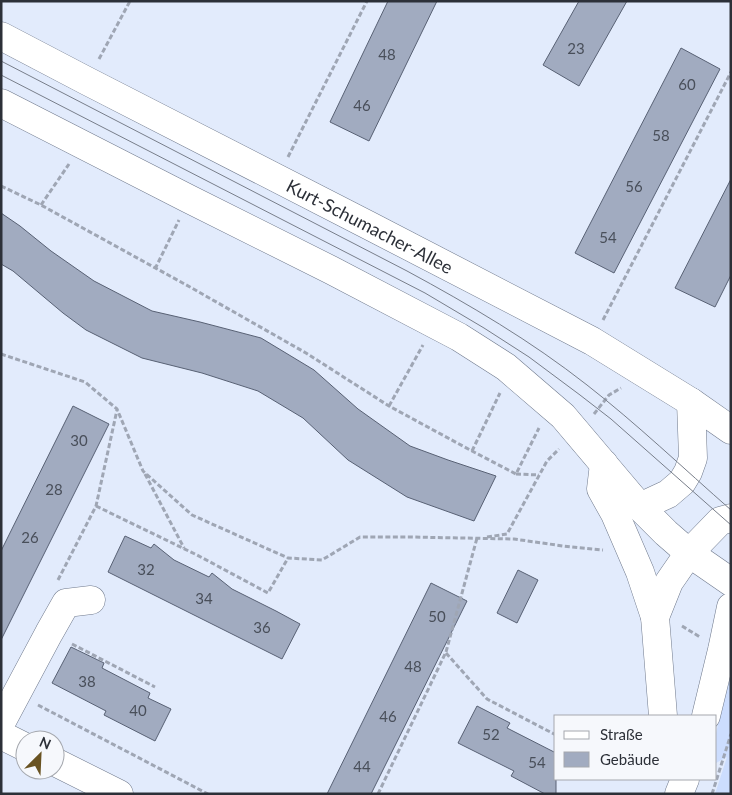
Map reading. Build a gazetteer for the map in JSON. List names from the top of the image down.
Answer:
{
  "streets": {
    "street": ["Kurt-Schumacher-Allee"]
  },
  "house_numbers": [
    "23",
    "48",
    "60",
    "46",
    "58",
    "56",
    "54",
    "30",
    "28",
    "26",
    "32",
    "34",
    "50",
    "36",
    "48",
    "38",
    "40",
    "46",
    "52",
    "54",
    "44"
  ],
  "legend": ["Straße", "Gebäude"],
  "north": "top right"
}
